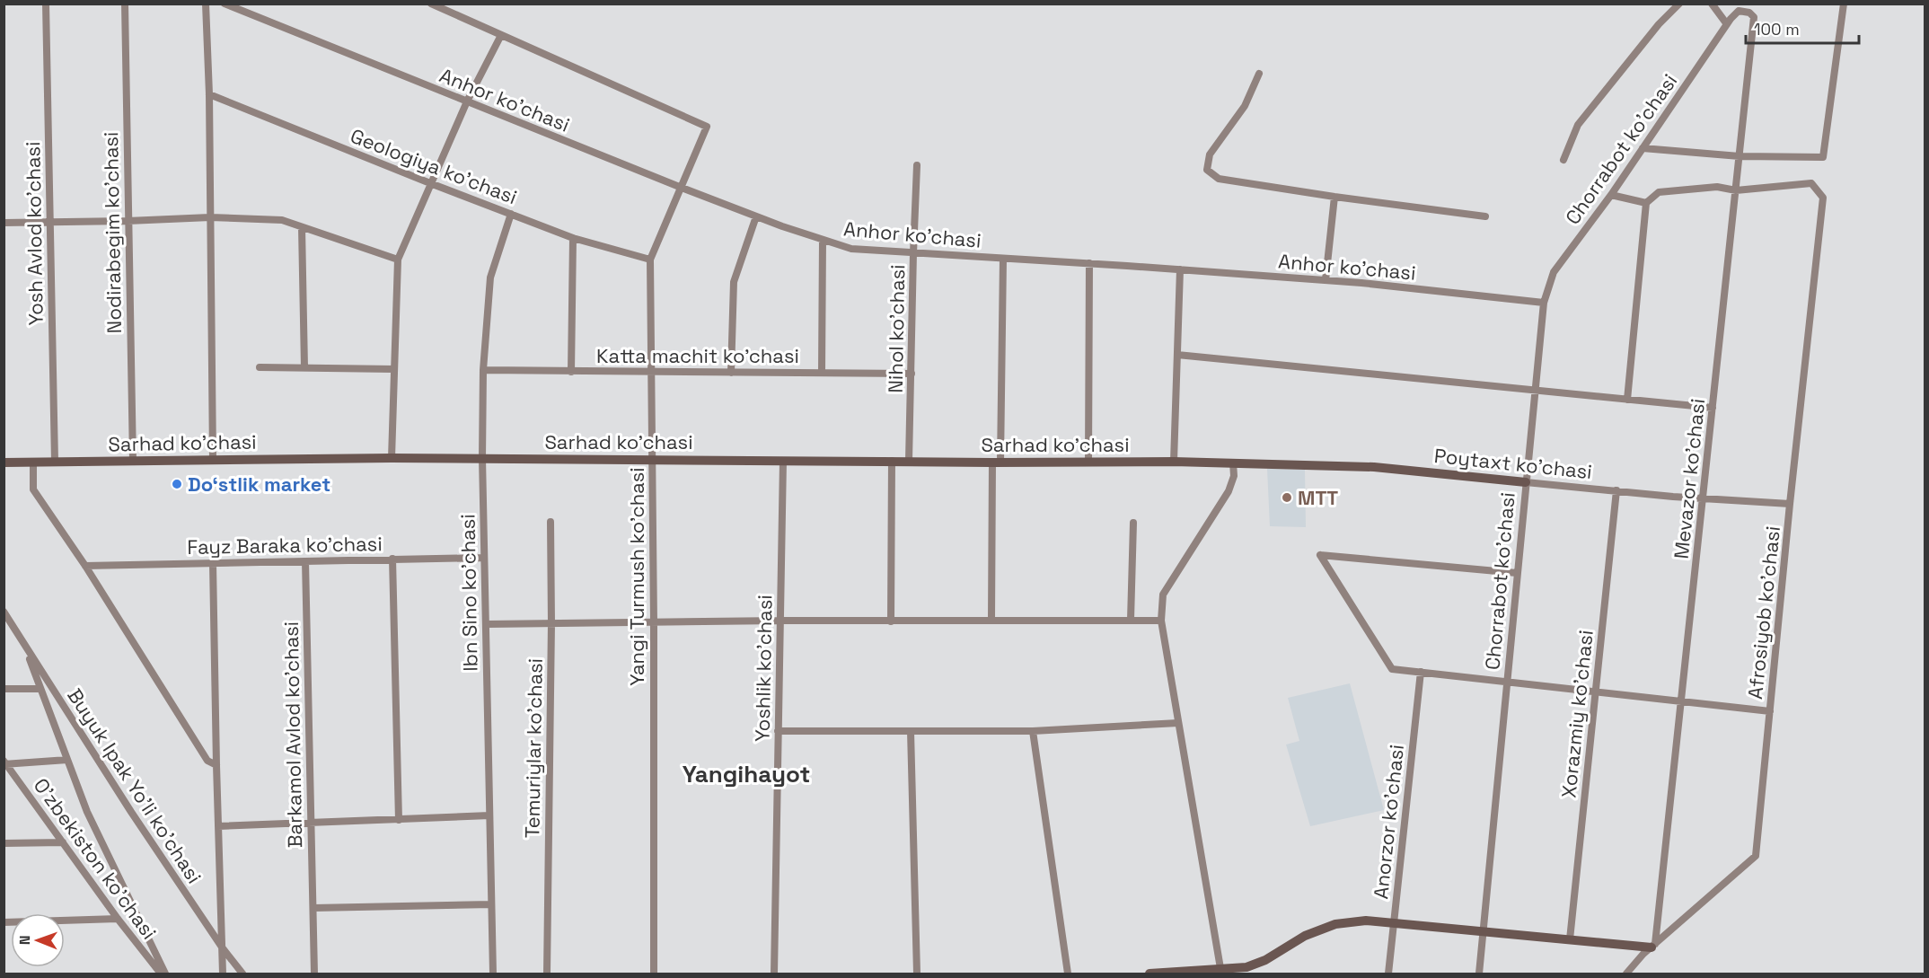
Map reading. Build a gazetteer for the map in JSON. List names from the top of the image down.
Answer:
{
  "streets": {
    "street": [
      "Anhor ko'chasi",
      "Chorrabot ko'chasi",
      "Geologiya ko'chasi",
      "Nodirabegim ko'chasi",
      "Yosh Avlod ko'chasi",
      "Nihol ko'chasi",
      "Katta machit ko'chasi",
      "Sarhad ko'chasi",
      "Poytaxt ko'chasi",
      "Mevazor ko'chasi",
      "Fayz Baraka ko'chasi",
      "Yangi Turmush ko'chasi",
      "Ibn Sino ko'chasi",
      "Afrosiyob ko'chasi",
      "Yoshlik ko'chasi",
      "Xorazmiy ko'chasi",
      "Barkamol Avlod ko'chasi",
      "Temuriylar ko'chasi",
      "Buyuk Ipak Yo'li ko'chasi",
      "Anorzor ko'chasi",
      "O'zbekiston ko'chasi"
    ]
  },
  "crossings": [
    ["Anhor ko'chasi", "Chorrabot ko'chasi"],
    ["Anhor ko'chasi", "Nihol ko'chasi"],
    ["Anhor ko'chasi", "Yangi Turmush ko'chasi"],
    ["Chorrabot ko'chasi", "Poytaxt ko'chasi"],
    ["Chorrabot ko'chasi", "Mevazor ko'chasi"],
    ["Geologiya ko'chasi", "Yangi Turmush ko'chasi"],
    ["Geologiya ko'chasi", "Ibn Sino ko'chasi"],
    ["Nodirabegim ko'chasi", "Sarhad ko'chasi"],
    ["Yosh Avlod ko'chasi", "Sarhad ko'chasi"],
    ["Nihol ko'chasi", "Katta machit ko'chasi"],
    ["Nihol ko'chasi", "Sarhad ko'chasi"],
    ["Katta machit ko'chasi", "Yangi Turmush ko'chasi"],
    ["Katta machit ko'chasi", "Ibn Sino ko'chasi"],
    ["Sarhad ko'chasi", "Poytaxt ko'chasi"],
    ["Sarhad ko'chasi", "Yangi Turmush ko'chasi"],
    ["Sarhad ko'chasi", "Ibn Sino ko'chasi"],
    ["Sarhad ko'chasi", "Yoshlik ko'chasi"],
    ["Poytaxt ko'chasi", "Mevazor ko'chasi"],
    ["Poytaxt ko'chasi", "Afrosiyob ko'chasi"],
    ["Poytaxt ko'chasi", "Xorazmiy ko'chasi"],
    ["Mevazor ko'chasi", "Afrosiyob ko'chasi"],
    ["Fayz Baraka ko'chasi", "Ibn Sino ko'chasi"],
    ["Fayz Baraka ko'chasi", "Barkamol Avlod ko'chasi"]
  ],
  "districts": ["Yangihayot"],
  "places": ["Doʻstlik market", "MTT"],
  "scale_bar": "100 m",
  "north": "left"
}
